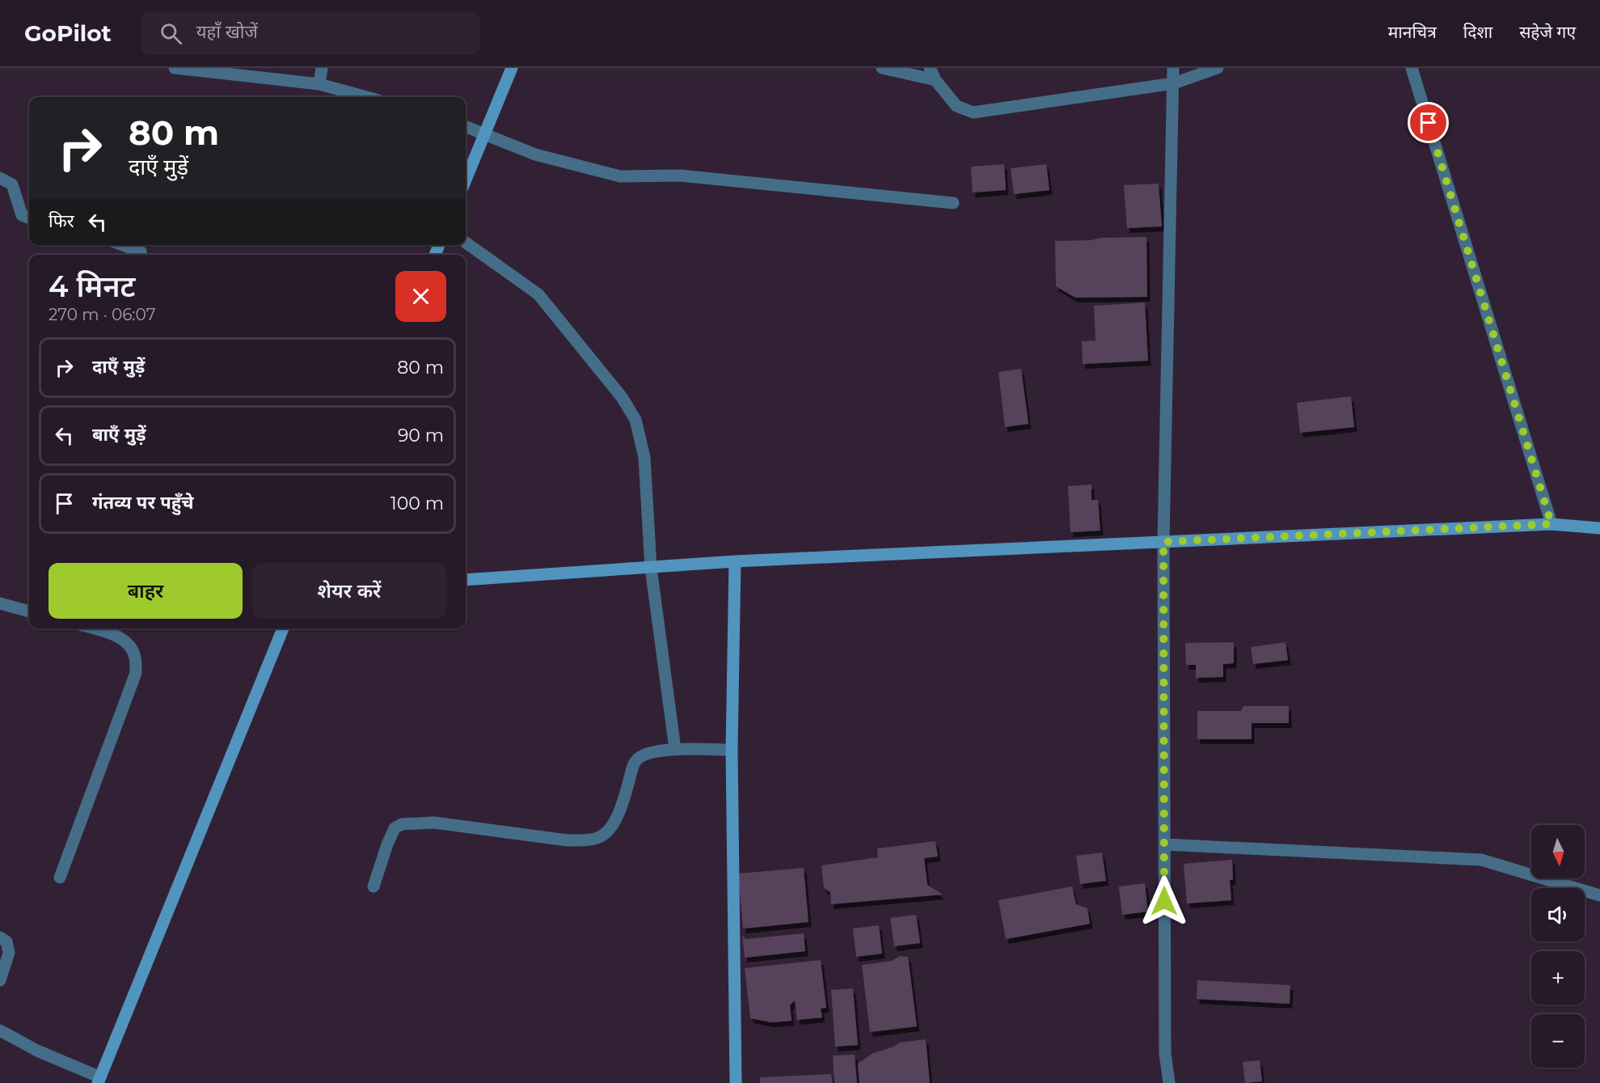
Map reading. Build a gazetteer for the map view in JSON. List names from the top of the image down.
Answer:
{
  "north": "bottom",
  "page": {
    "header": "GoPilot",
    "search": "यहाँ खोजें",
    "nav": ["मानचित्र", "दिशा", "सहेजे गए"],
    "turn": ["80 m", "दाएँ मुड़ें"],
    "then": "फिर",
    "heading": ["4 मिनट", "270 m · 06:07"],
    "list": [
      {
        "name": "दाएँ मुड़ें",
        "value": "80 m"
      },
      {
        "name": "बाएँ मुड़ें",
        "value": "90 m"
      },
      {
        "name": "गंतव्य पर पहुँचे",
        "value": "100 m"
      }
    ],
    "buttons": ["बाहर", "शेयर करें"],
    "map_buttons": ["+", "−"]
  }
}
